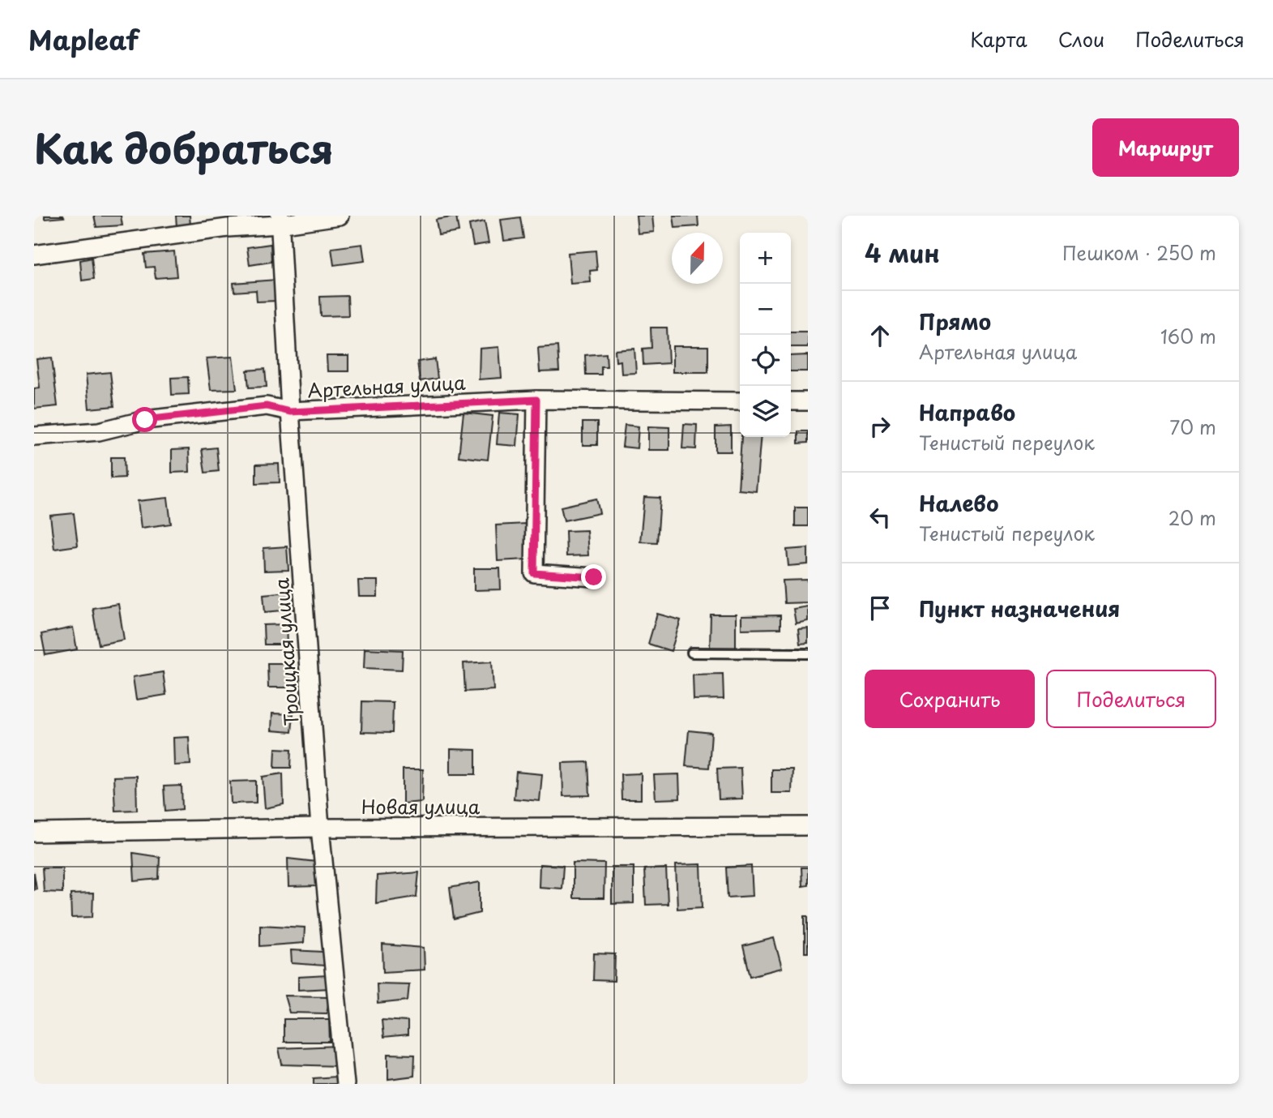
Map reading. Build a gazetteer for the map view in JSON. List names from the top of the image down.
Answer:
{
  "streets": {
    "street": ["Артельная улица", "Троицкая улица", "Новая улица"]
  },
  "crossings": [
    ["Артельная улица", "Троицкая улица"],
    ["Троицкая улица", "Новая улица"]
  ],
  "north": "top",
  "page": {
    "header": "Mapleaf",
    "nav": ["Карта", "Слои", "Поделиться"],
    "title": "Как добраться",
    "buttons": [
      "Маршрут",
      ["Сохранить", "Поделиться"]
    ],
    "heading": ["4 мин", "Пешком · 250 m"],
    "map_buttons": ["+", "−"],
    "list": [
      ["Прямо", "Артельная улица", "160 m"],
      ["Направо", "Тенистый переулок", "70 m"],
      ["Налево", "Тенистый переулок", "20 m"],
      "Пункт назначения"
    ]
  }
}
